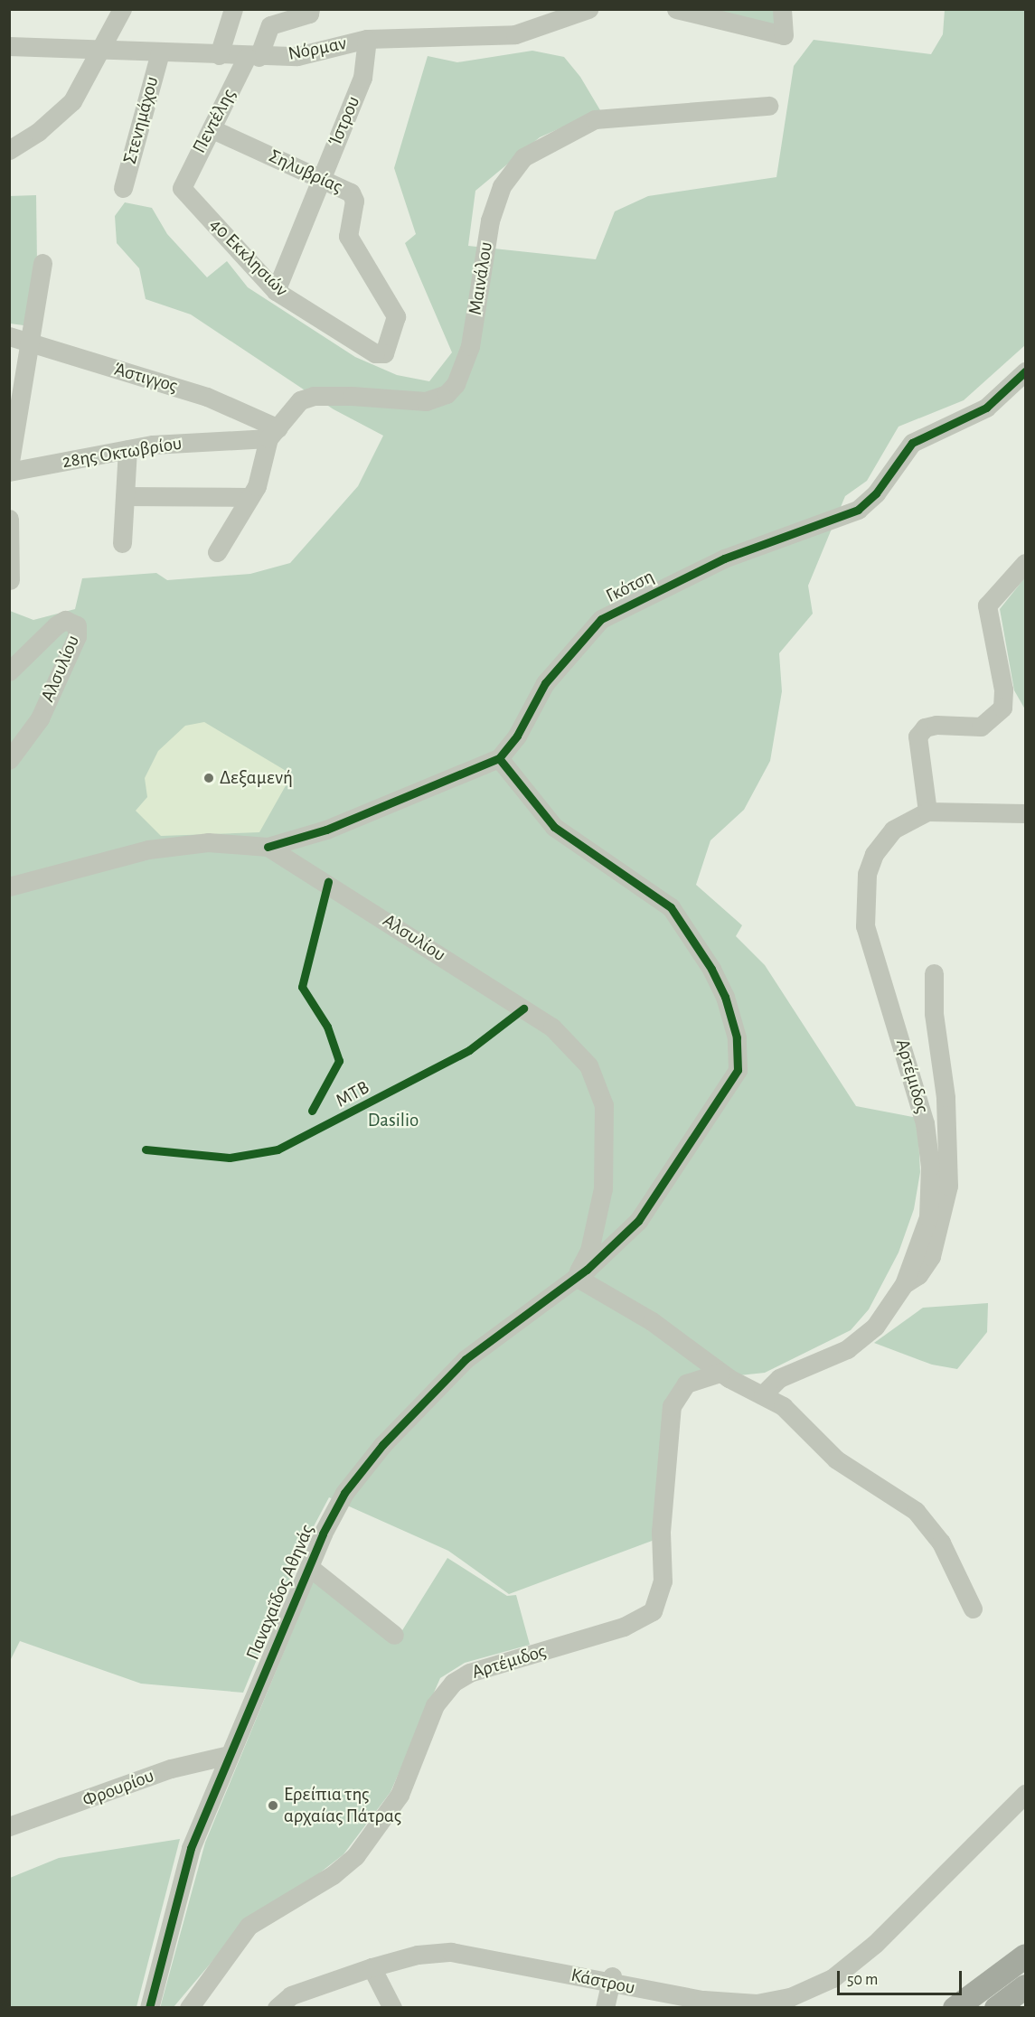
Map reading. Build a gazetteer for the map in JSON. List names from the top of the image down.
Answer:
{
  "streets": {
    "street": [
      "Νόρμαν",
      "Στενημάχου",
      "Πεντέλης",
      "Ίστρου",
      "Σηλυβρίας",
      "40 Εκκλησιών",
      "Μαινάλου",
      "Άστιγγος",
      "28ης Οκτωβρίου",
      "Γκότση",
      "Αλσυλίου",
      "Αρτέμιδος",
      "Παναχαΐδος Αθηνάς",
      "Φρουρίου",
      "Κάστρου"
    ],
    "cycle path": ["MTB"]
  },
  "crossings": [
    ["Νόρμαν", "Στενημάχου"],
    ["Νόρμαν", "Πεντέλης"],
    ["Νόρμαν", "Ίστρου"],
    ["Πεντέλης", "Σηλυβρίας"],
    ["Πεντέλης", "40 Εκκλησιών"],
    ["Ίστρου", "Σηλυβρίας"],
    ["Ίστρου", "40 Εκκλησιών"],
    ["Σηλυβρίας", "40 Εκκλησιών"],
    ["Μαινάλου", "Άστιγγος"],
    ["Μαινάλου", "28ης Οκτωβρίου"],
    ["Άστιγγος", "28ης Οκτωβρίου"],
    ["Γκότση", "Αλσυλίου"],
    ["Γκότση", "Παναχαΐδος Αθηνάς"],
    ["Αλσυλίου", "Παναχαΐδος Αθηνάς"],
    ["Παναχαΐδος Αθηνάς", "Φρουρίου"]
  ],
  "parks": ["Dasilio"],
  "places": ["Δεξαμενή", "Ερείπια της αρχαίας Πάτρας"],
  "scale_bar": "50 m"
}
